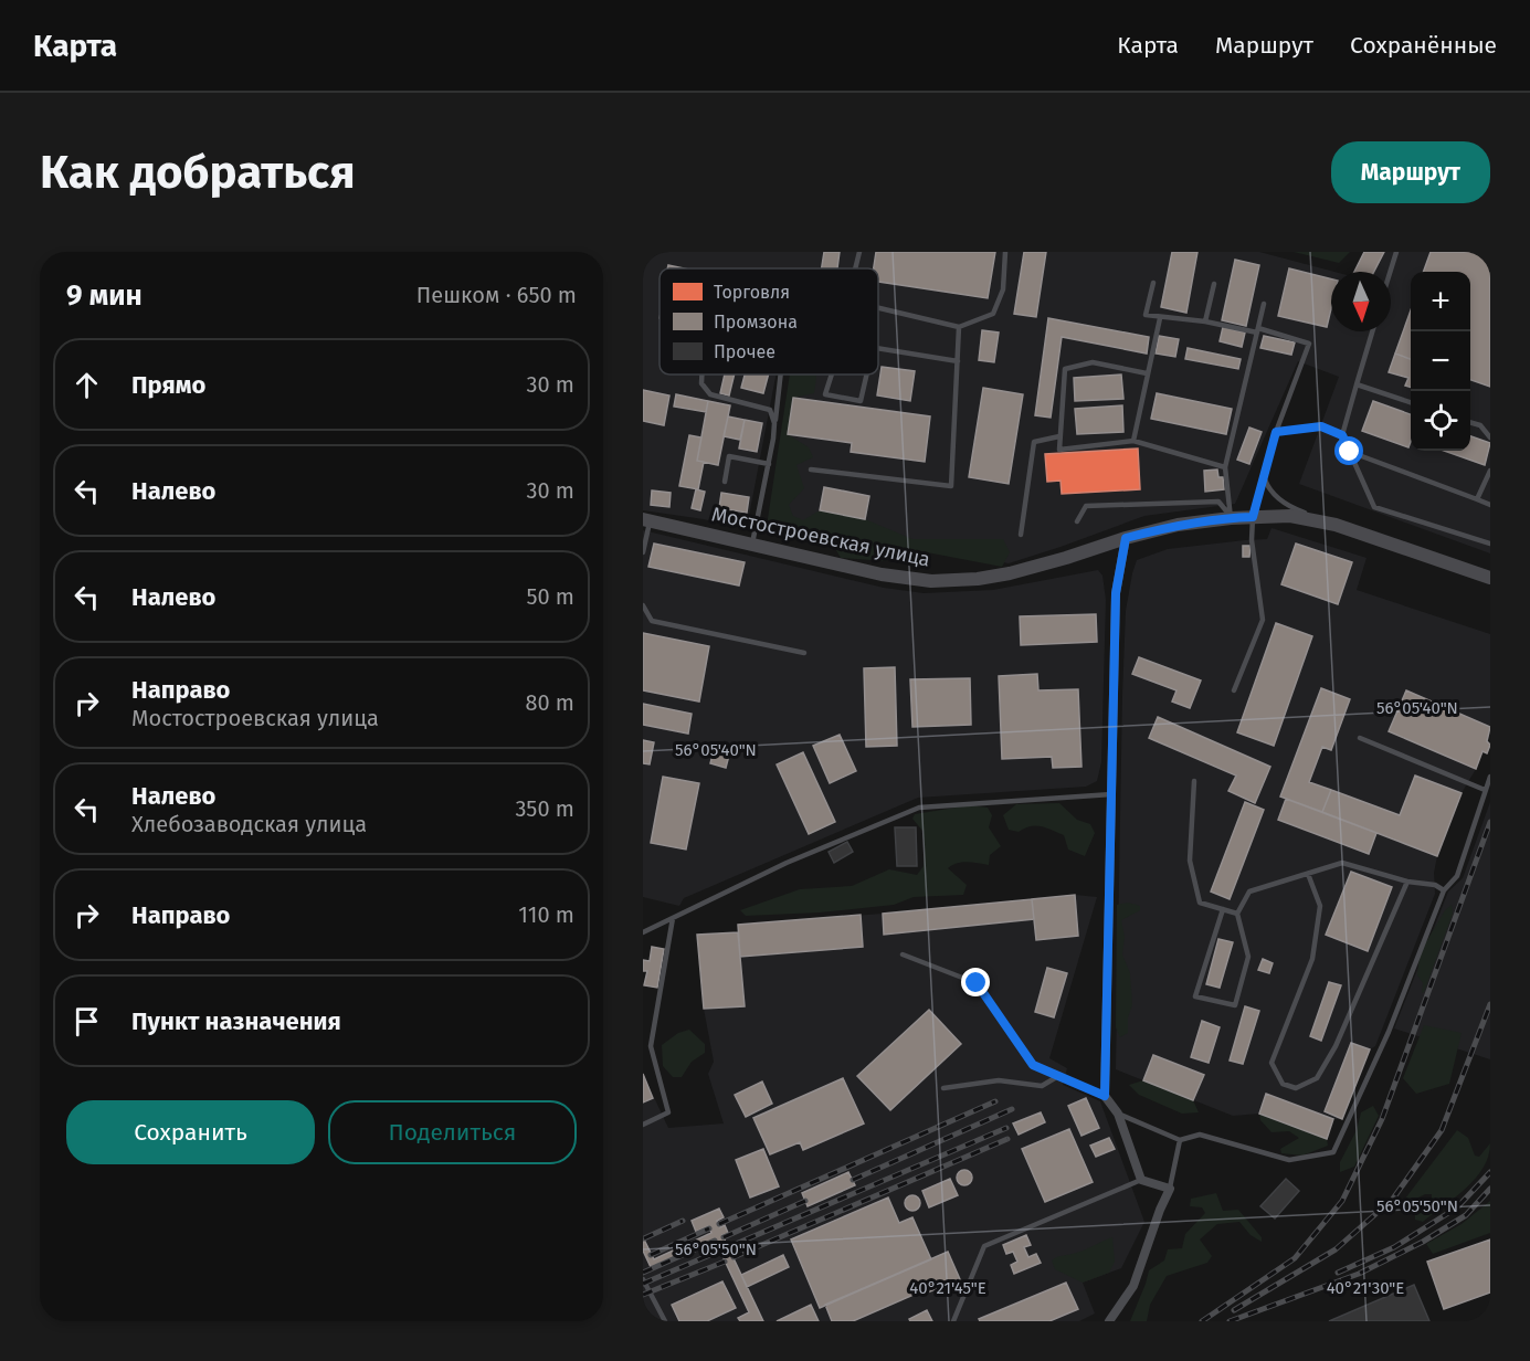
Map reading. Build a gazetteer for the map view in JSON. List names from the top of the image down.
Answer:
{
  "streets": {
    "main road": ["Мостостроевская улица"]
  },
  "legend": ["Торговля", "Промзона", "Прочее"],
  "north": "bottom",
  "page": {
    "header": "Карта",
    "nav": ["Карта", "Маршрут", "Сохранённые"],
    "buttons": [
      "Маршрут",
      ["Сохранить", "Поделиться"]
    ],
    "title": "Как добраться",
    "heading": ["9 мин", "Пешком · 650 m"],
    "map_buttons": ["+", "−"],
    "list": [
      ["Прямо", "30 m"],
      ["Налево", "30 m"],
      ["Налево", "50 m"],
      ["Направо", "Мостостроевская улица", "80 m"],
      ["Налево", "Хлебозаводская улица", "350 m"],
      ["Направо", "110 m"],
      "Пункт назначения"
    ]
  },
  "coordinates": [
    "56°05'40\"N",
    "56°05'50\"N",
    "40°21'45\"E",
    "40°21'30\"E"
  ]
}
